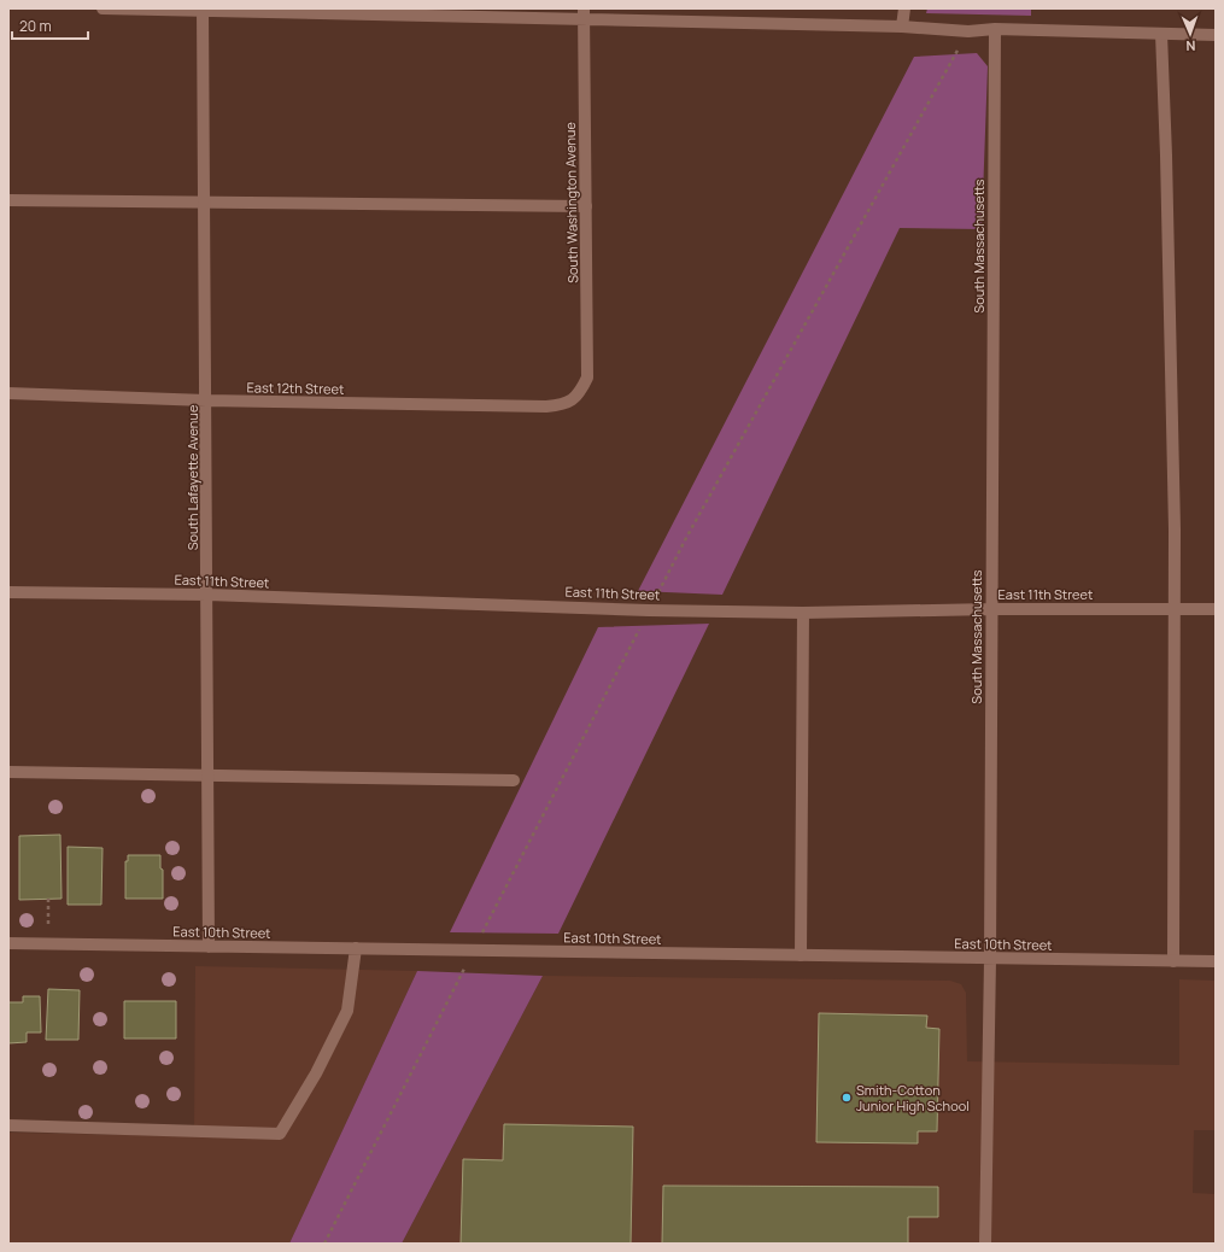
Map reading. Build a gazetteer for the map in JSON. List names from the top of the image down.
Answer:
{
  "streets": {
    "street": [
      "South Washington Avenue",
      "South Massachusetts",
      "East 12th Street",
      "South Lafayette Avenue",
      "East 11th Street",
      "East 10th Street"
    ]
  },
  "crossings": [
    ["South Washington Avenue", "East 12th Street"],
    ["South Massachusetts", "East 11th Street"],
    ["South Massachusetts", "East 10th Street"],
    ["East 12th Street", "South Lafayette Avenue"],
    ["South Lafayette Avenue", "East 11th Street"],
    ["South Lafayette Avenue", "East 10th Street"]
  ],
  "places": ["Smith-Cotton Junior High School"],
  "scale_bar": "20 m",
  "north": "bottom"
}
